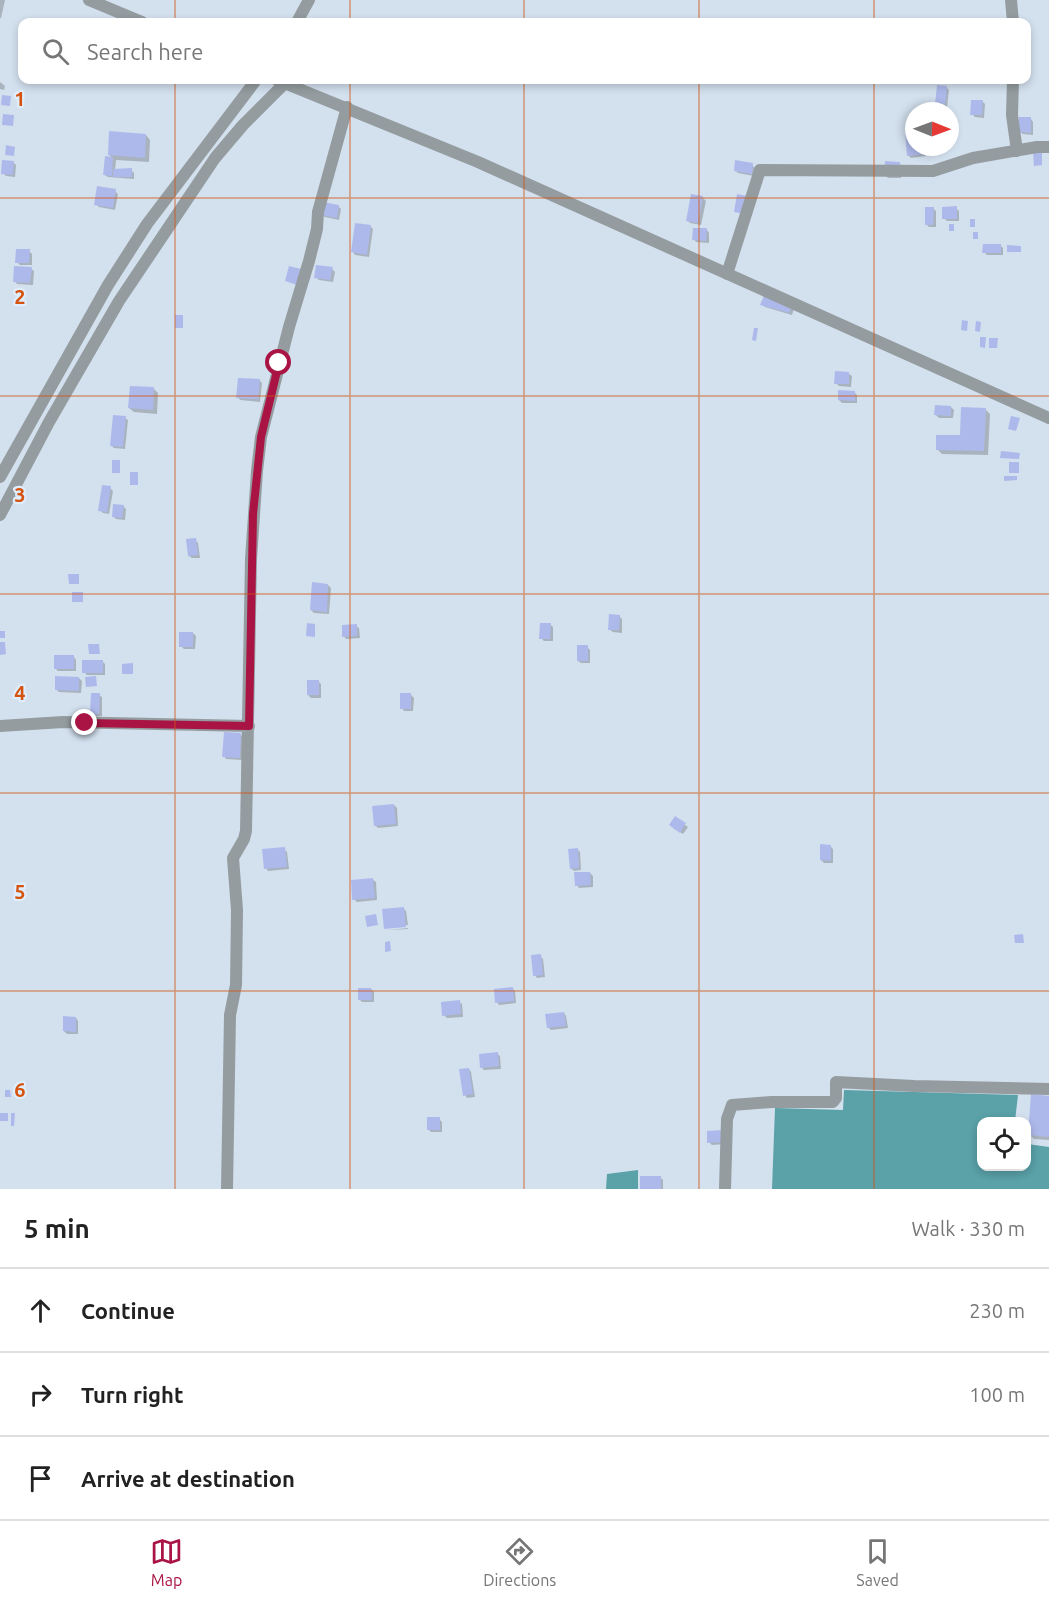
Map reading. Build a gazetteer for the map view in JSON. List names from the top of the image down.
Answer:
{
  "north": "right",
  "page": {
    "search": "Search here",
    "heading": ["5 min", "Walk · 330 m"],
    "list": [
      ["Continue", "230 m"],
      ["Turn right", "100 m"],
      "Arrive at destination"
    ],
    "nav": ["Map", "Directions", "Saved"]
  },
  "grid": {
    "rows": [
      "1",
      "2",
      "3",
      "4",
      "5",
      "6"
    ]
  }
}
